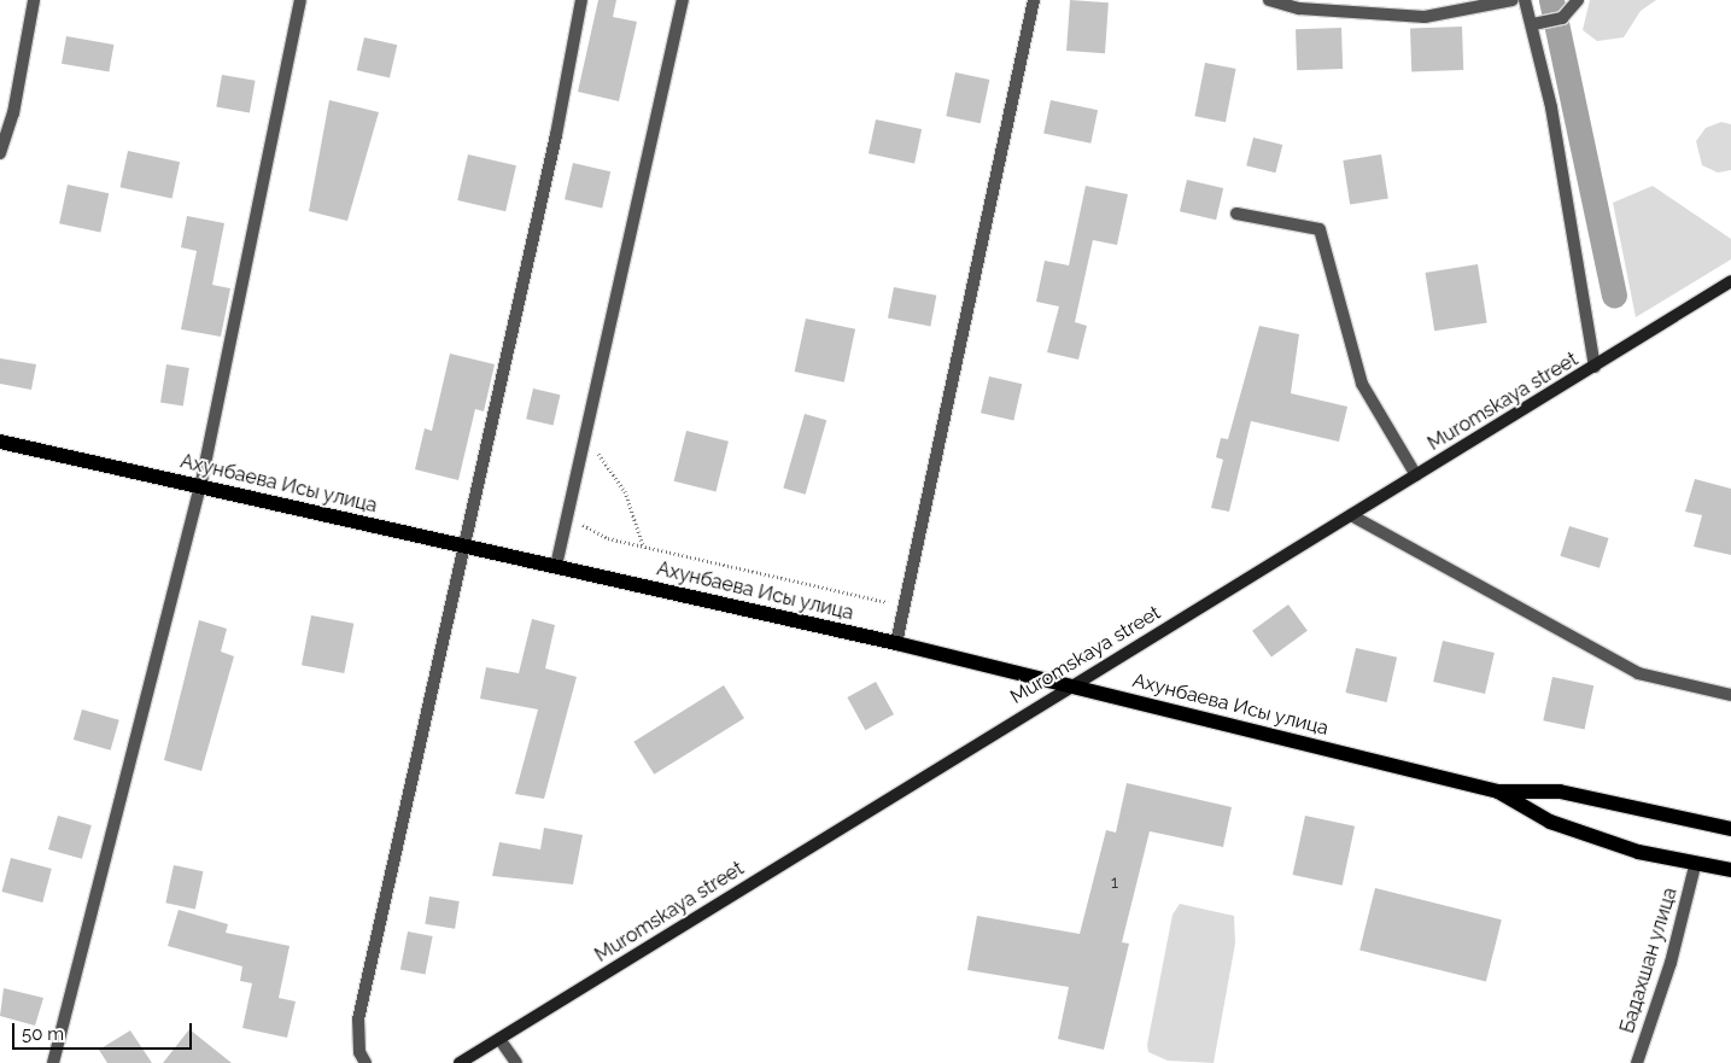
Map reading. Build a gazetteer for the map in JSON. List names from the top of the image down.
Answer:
{
  "streets": {
    "main road": ["Muromskaya street", "Ахунбаева Исы улица"],
    "street": ["Бадахшан улица"]
  },
  "crossings": [
    ["Muromskaya street", "Ахунбаева Исы улица"],
    ["Ахунбаева Исы улица", "Бадахшан улица"]
  ],
  "house_numbers": ["1"],
  "scale_bar": "50 m"
}
